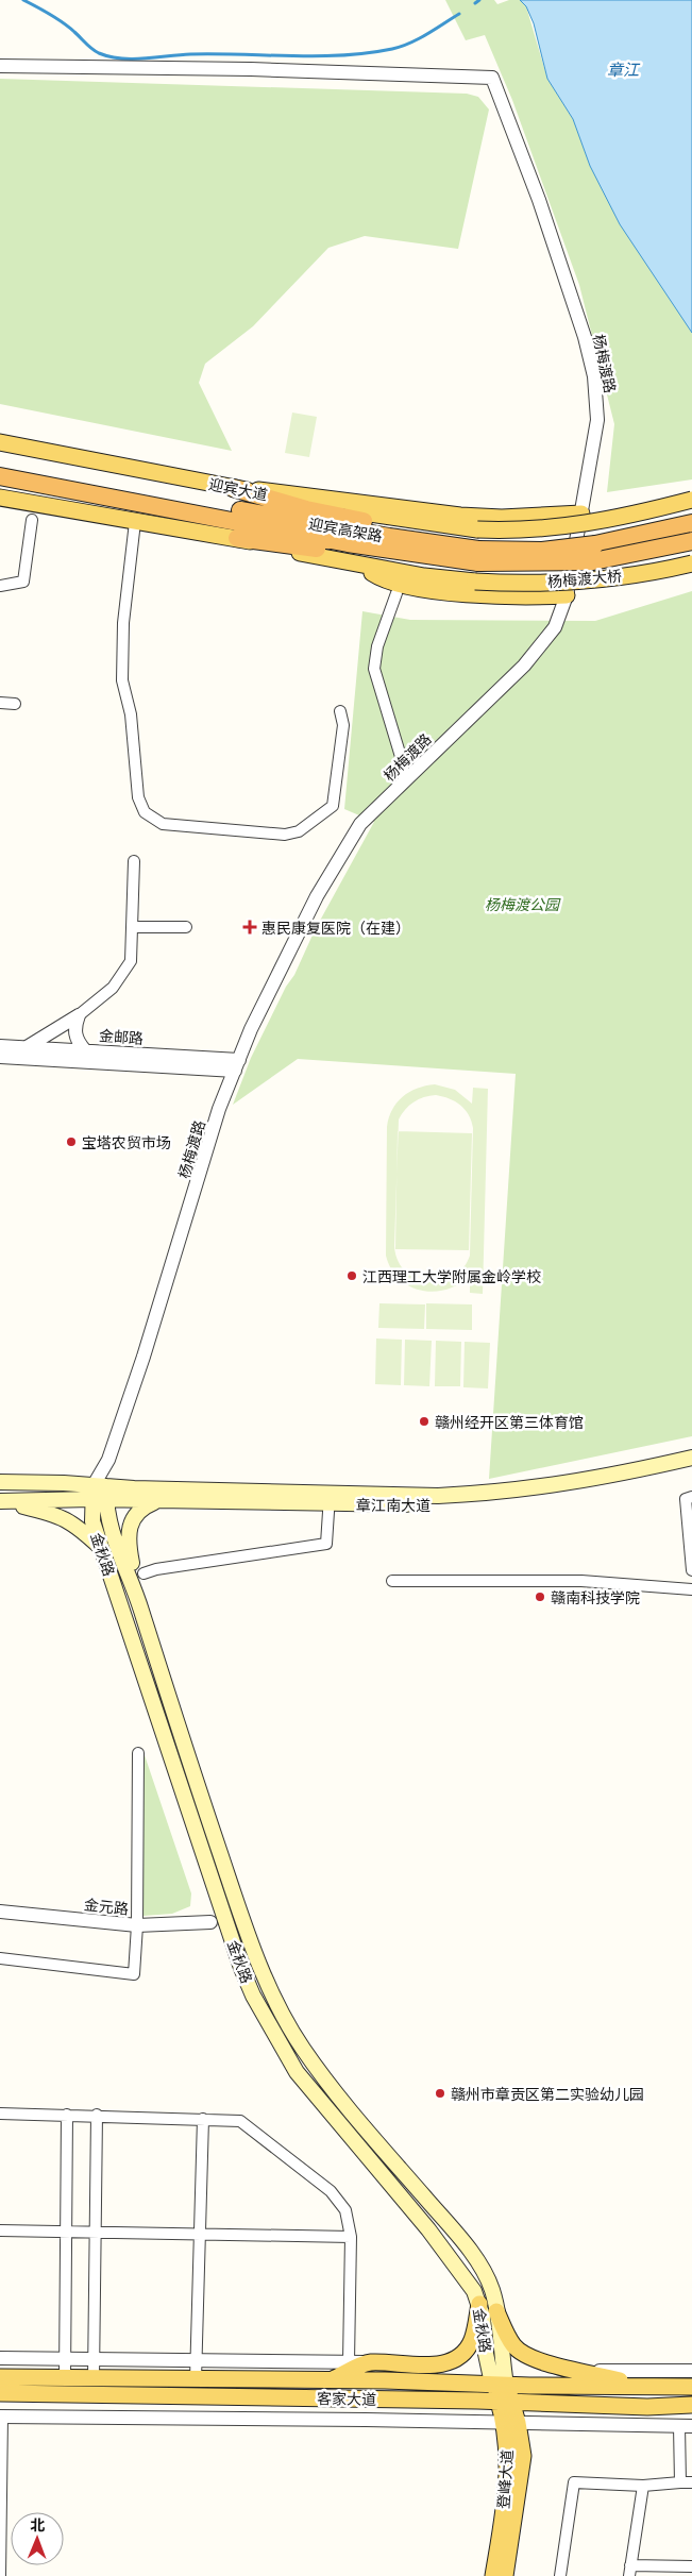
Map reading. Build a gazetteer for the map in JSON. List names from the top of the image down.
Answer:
{
  "streets": {
    "highway": ["迎宾高架路"],
    "main road": [
      "迎宾大道",
      "杨梅渡大桥",
      "章江南大道",
      "金秋路",
      "客家大道",
      "登峰大道"
    ],
    "street": ["杨梅渡路", "金邮路", "金元路"]
  },
  "crossings": [
    ["杨梅渡路", "迎宾大道"],
    ["杨梅渡路", "金邮路"],
    ["杨梅渡路", "章江南大道"],
    ["杨梅渡路", "金秋路"],
    ["迎宾高架路", "杨梅渡大桥"],
    ["章江南大道", "金秋路"],
    ["金秋路", "客家大道"],
    ["金秋路", "登峰大道"],
    ["客家大道", "登峰大道"]
  ],
  "water": ["章江"],
  "parks": ["杨梅渡公园"],
  "places": {
    "health": ["惠民康复医院（在建）"],
    "other": [
      "宝塔农贸市场",
      "江西理工大学附属金岭学校",
      "赣州经开区第三体育馆",
      "赣南科技学院",
      "赣州市章贡区第二实验幼儿园"
    ]
  },
  "north": "top"
}
